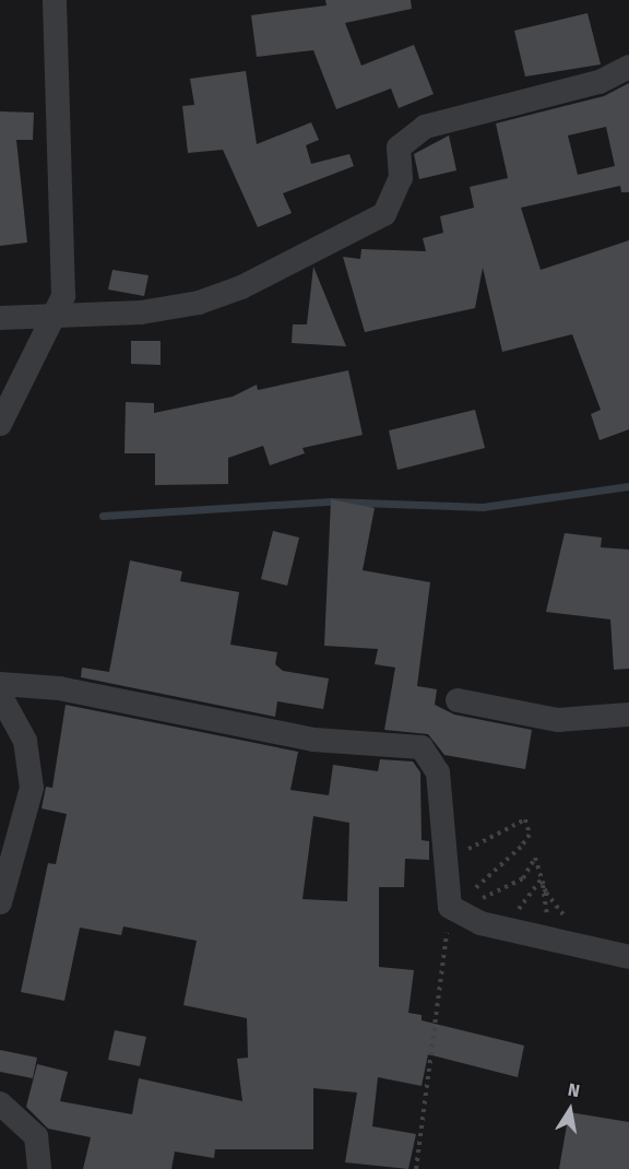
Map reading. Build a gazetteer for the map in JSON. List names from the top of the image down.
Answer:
{
  "north": "top"
}
